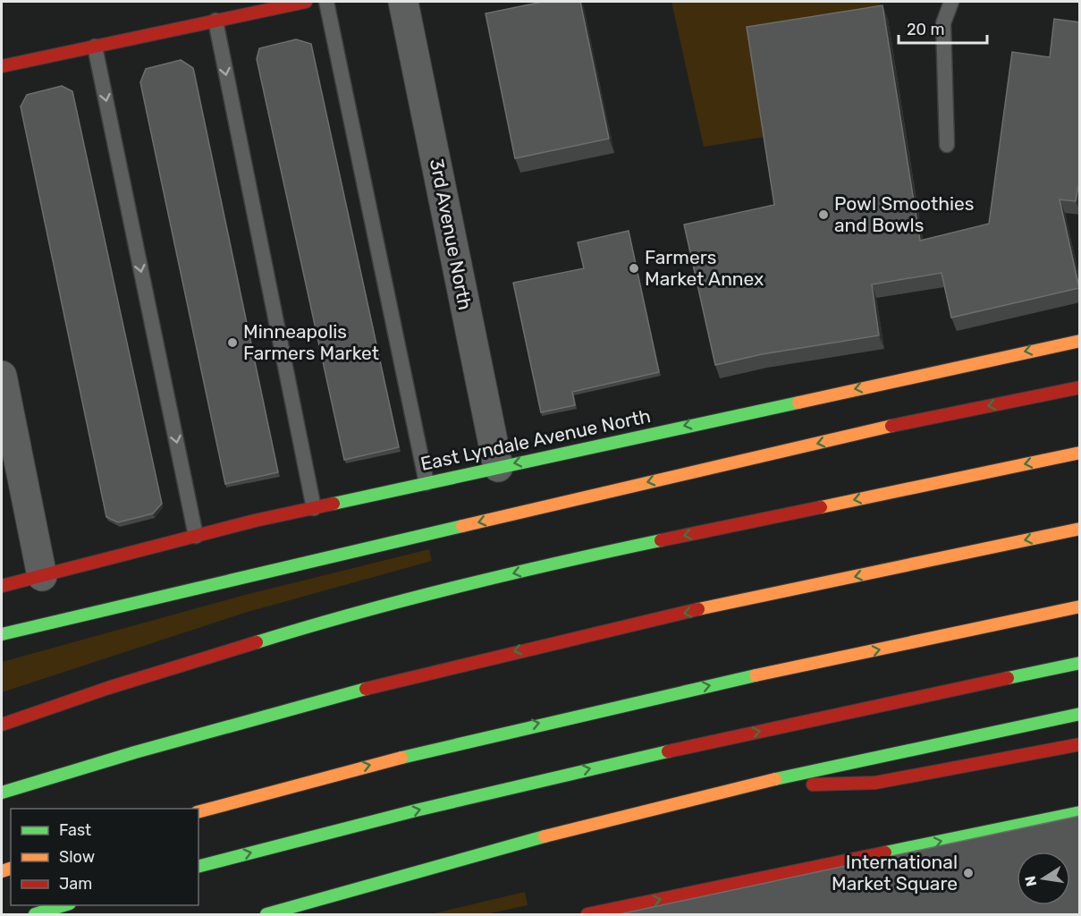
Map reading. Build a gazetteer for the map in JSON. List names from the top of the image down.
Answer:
{
  "streets": {
    "main road": ["East Lyndale Avenue North"],
    "street": ["3rd Avenue North"]
  },
  "crossings": [
    ["3rd Avenue North", "East Lyndale Avenue North"]
  ],
  "places": [
    "Powl Smoothies and Bowls",
    "Farmers Market Annex",
    "Minneapolis Farmers Market",
    "International Market Square"
  ],
  "legend": ["Fast", "Slow", "Jam"],
  "scale_bar": "20 m",
  "north": "left"
}
